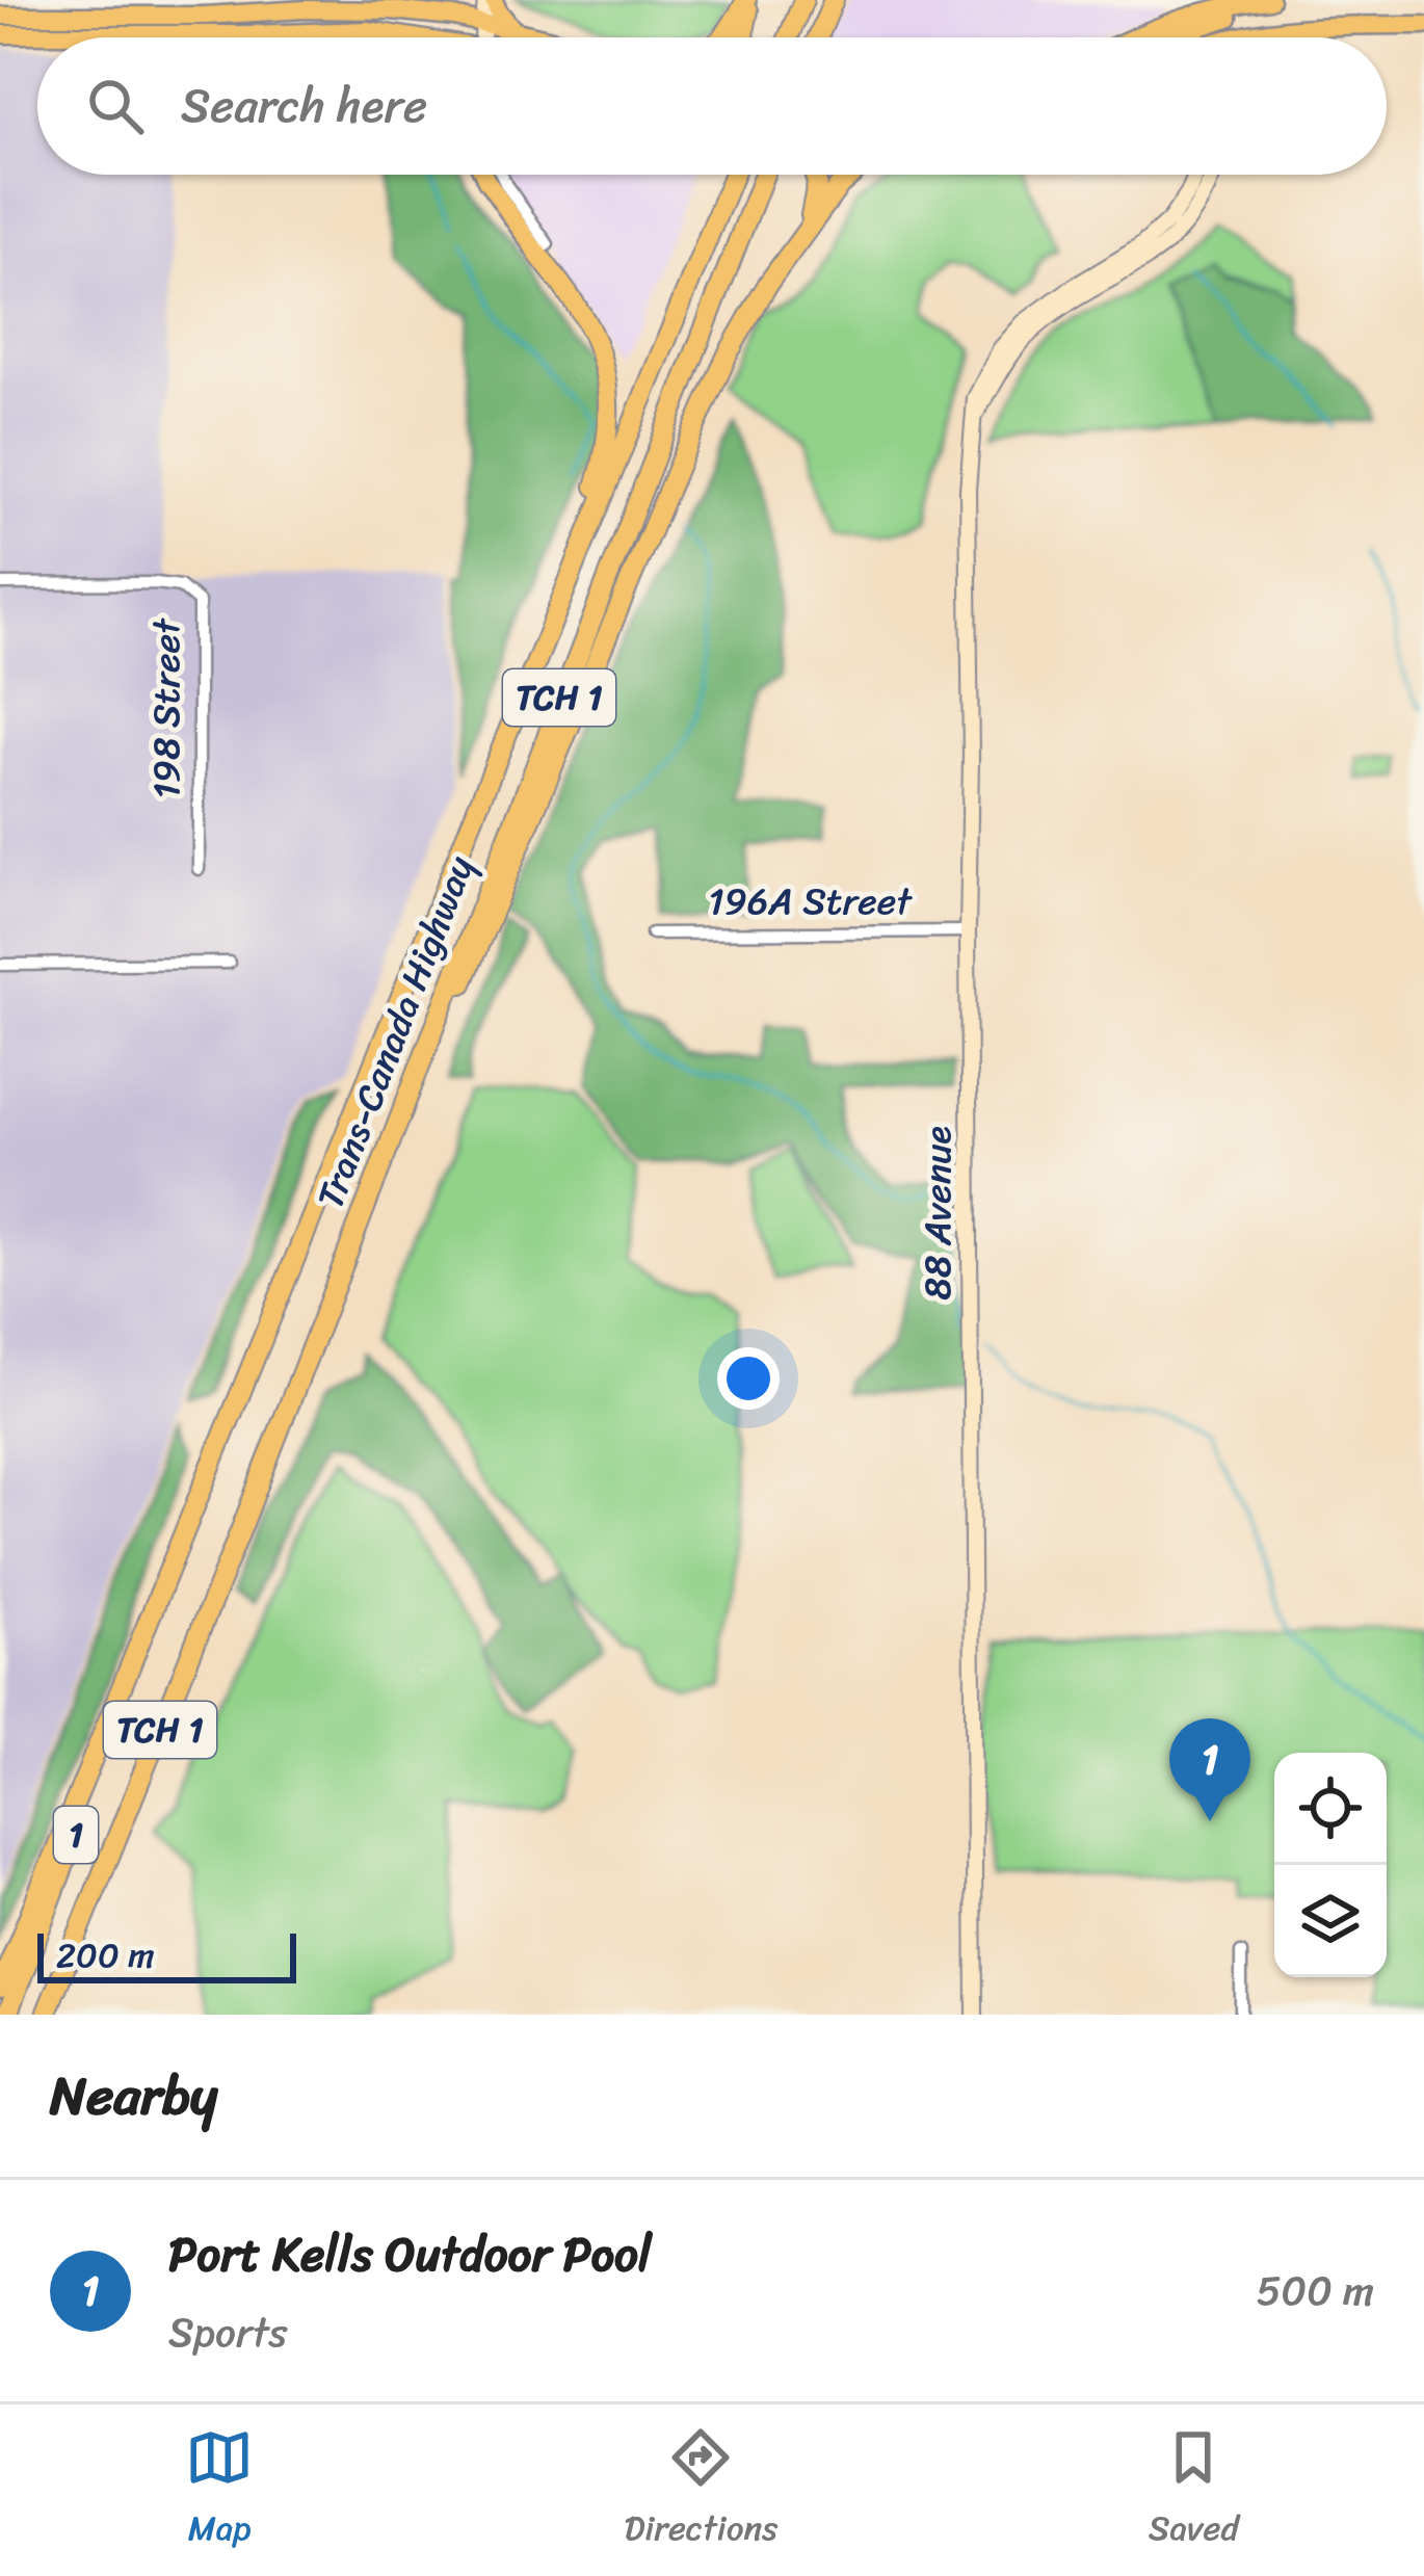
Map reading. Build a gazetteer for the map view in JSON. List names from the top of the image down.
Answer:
{
  "streets": {
    "highway": ["TCH 1", "Trans-Canada Highway", "1"],
    "main road": ["88 Avenue"],
    "street": ["198 Street", "196A Street"]
  },
  "crossings": [
    ["196A Street", "88 Avenue"]
  ],
  "scale_bar": "200 m",
  "page": {
    "search": "Search here",
    "pins": "1",
    "scale": "200 m",
    "heading": "Nearby",
    "list": [
      {
        "mark": "1",
        "name": "Port Kells Outdoor Pool",
        "note": "Sports",
        "value": "500 m"
      }
    ],
    "nav": ["Map", "Directions", "Saved"]
  }
}
